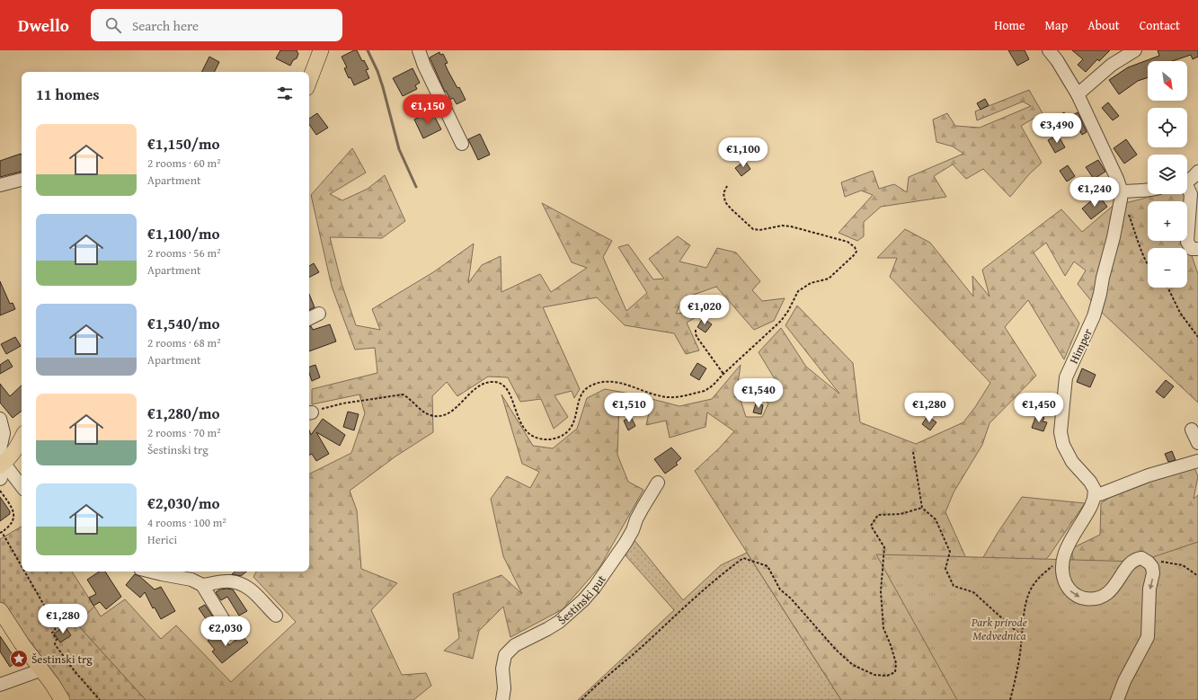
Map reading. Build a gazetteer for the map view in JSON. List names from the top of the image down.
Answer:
{
  "streets": {
    "street": ["Himper", "Šestinski put"]
  },
  "parks": ["Park prirode Medvednica"],
  "places": {
    "place": ["Šestinski trg"]
  },
  "north": "bottom right",
  "page": {
    "header": "Dwello",
    "search": "Search here",
    "nav": [
      "Home",
      "Map",
      "About",
      "Contact"
    ],
    "map_buttons": ["+", "−"],
    "heading": "11 homes",
    "price": [
      "€1,150",
      "€3,490",
      "€1,100",
      "€1,240",
      "€1,020",
      "€1,540",
      "€1,510",
      "€1,280",
      "€1,450",
      "€1,280",
      "€2,030"
    ],
    "list": [
      {
        "name": "€1,150/mo",
        "note": "2 rooms · 60 m² · Apartment"
      },
      {
        "name": "€1,100/mo",
        "note": "2 rooms · 56 m² · Apartment"
      },
      {
        "name": "€1,540/mo",
        "note": "2 rooms · 68 m² · Apartment"
      },
      {
        "name": "€1,280/mo",
        "note": "2 rooms · 70 m² · Šestinski trg"
      },
      {
        "name": "€2,030/mo",
        "note": "4 rooms · 100 m² · Herici"
      }
    ]
  }
}
